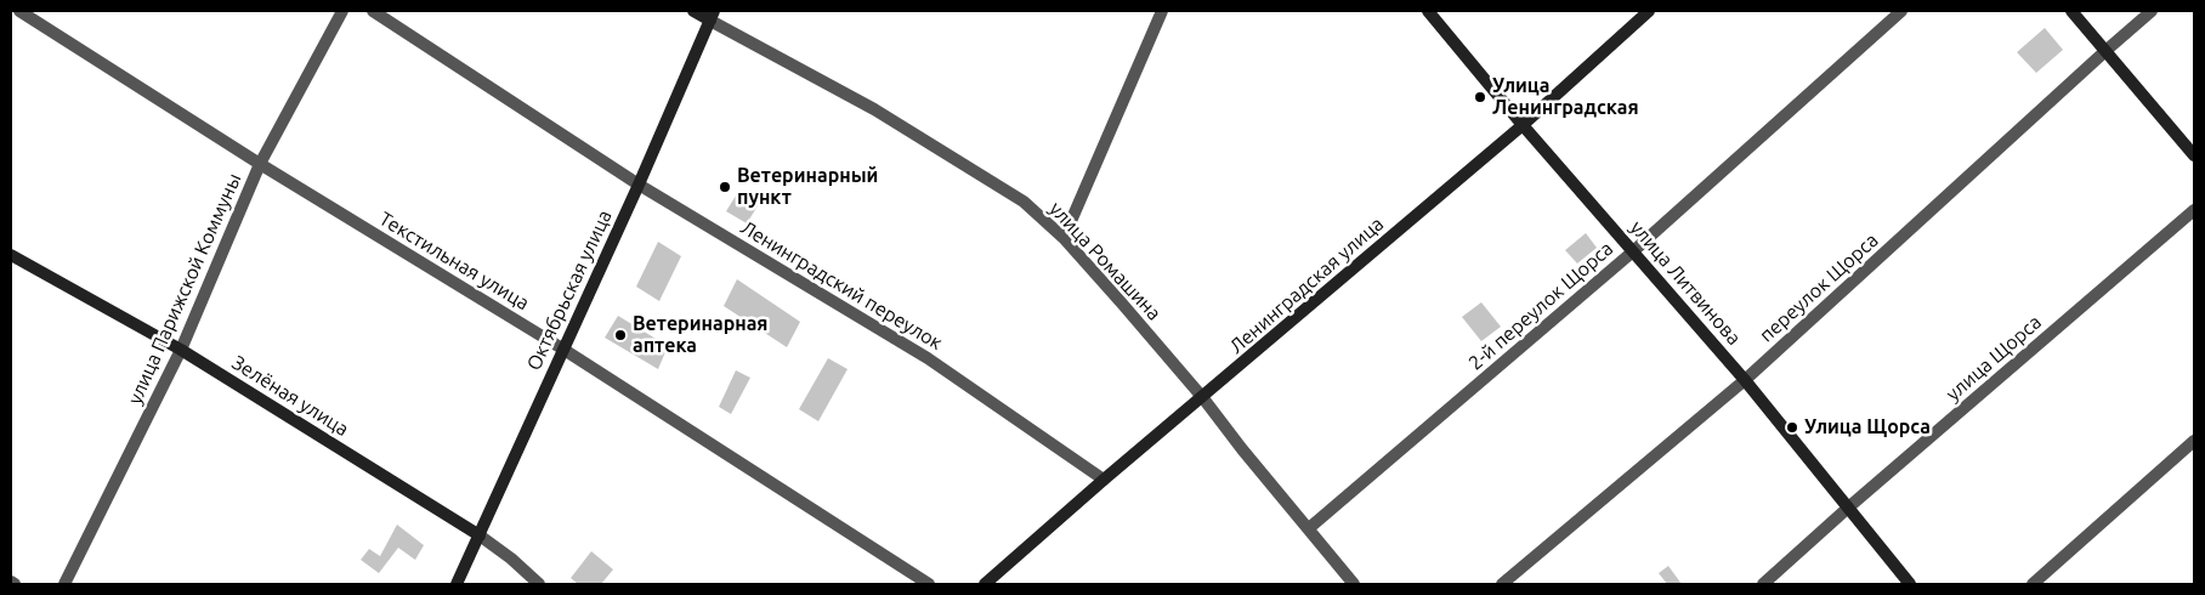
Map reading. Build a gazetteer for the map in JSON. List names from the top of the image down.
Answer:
{
  "streets": {
    "street": [
      "Текстильная улица",
      "улица Ромашина",
      "улица Литвинова",
      "Ленинградский переулок",
      "Ленинградская улица",
      "переулок Щорса",
      "улица Парижской Коммуны",
      "Октябрьская улица",
      "2-й переулок Щорса",
      "улица Щорса",
      "Зелёная улица"
    ]
  },
  "crossings": [
    ["Текстильная улица", "улица Парижской Коммуны"],
    ["Текстильная улица", "Октябрьская улица"],
    ["улица Ромашина", "Ленинградская улица"],
    ["улица Ромашина", "Октябрьская улица"],
    ["улица Ромашина", "2-й переулок Щорса"],
    ["улица Литвинова", "Ленинградская улица"],
    ["улица Литвинова", "переулок Щорса"],
    ["улица Литвинова", "2-й переулок Щорса"],
    ["улица Литвинова", "улица Щорса"],
    ["Ленинградский переулок", "Ленинградская улица"],
    ["Ленинградский переулок", "Октябрьская улица"],
    ["улица Парижской Коммуны", "Зелёная улица"],
    ["Октябрьская улица", "Зелёная улица"]
  ],
  "places": [
    "Улица Ленинградская",
    "Ветеринарный пункт",
    "Ветеринарная аптека",
    "Улица Щорса"
  ]
}
